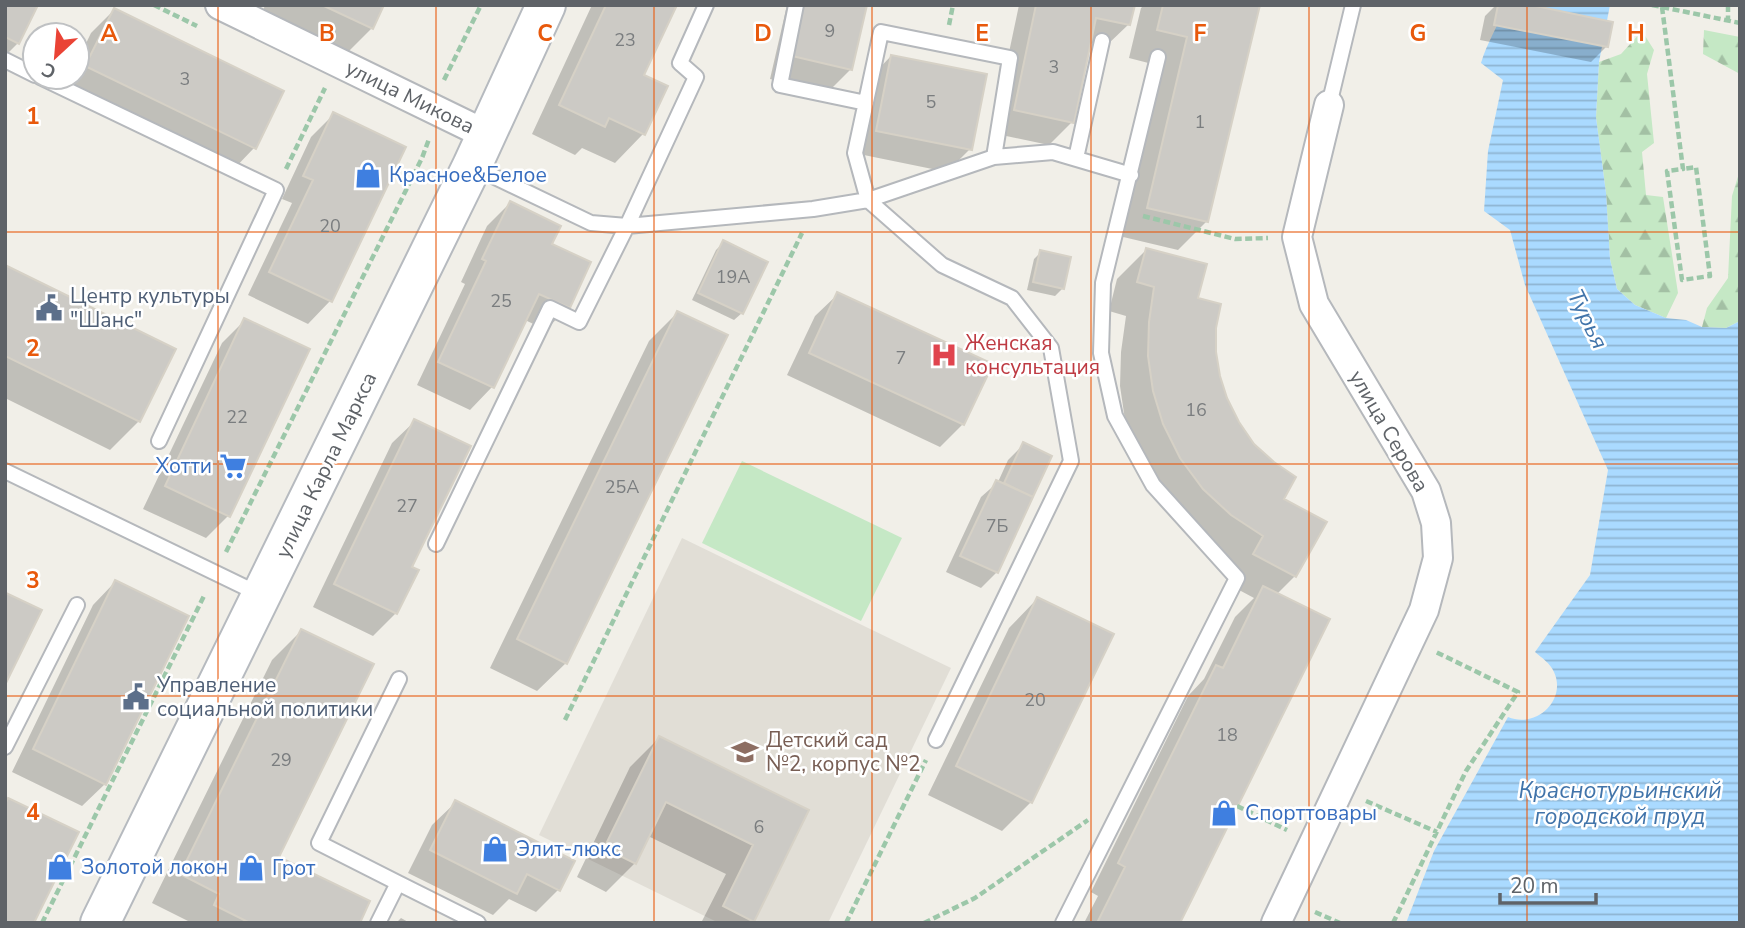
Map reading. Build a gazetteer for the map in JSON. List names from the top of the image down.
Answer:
{
  "streets": {
    "main road": ["улица Карла Маркса"],
    "street": ["улица Микова", "улица Серова"]
  },
  "crossings": [
    ["улица Микова", "улица Карла Маркса"]
  ],
  "water": ["Турья", "Краснотурьинский городской пруд"],
  "places": {
    "shop": [
      "Красное&Белое",
      "Спорттовары",
      "Элит-люкс",
      "Золотой локон",
      "Грот"
    ],
    "public building": ["Центр культуры \"Шанс\"", "Управление социальной политики"],
    "hospital": ["Женская консультация"],
    "supermarket": ["Хотти"],
    "school or university": ["Детский сад №2, корпус №2"]
  },
  "house_numbers": [
    "9",
    "23",
    "3",
    "3",
    "5",
    "1",
    "20",
    "19А",
    "25",
    "7",
    "16",
    "22",
    "25А",
    "27",
    "7Б",
    "20",
    "18",
    "29",
    "6"
  ],
  "scale_bar": "20 m",
  "north": "bottom left",
  "grid": {
    "columns": [
      "A",
      "B",
      "C",
      "D",
      "E",
      "F",
      "G",
      "H"
    ],
    "rows": [
      "1",
      "2",
      "3",
      "4"
    ]
  }
}
